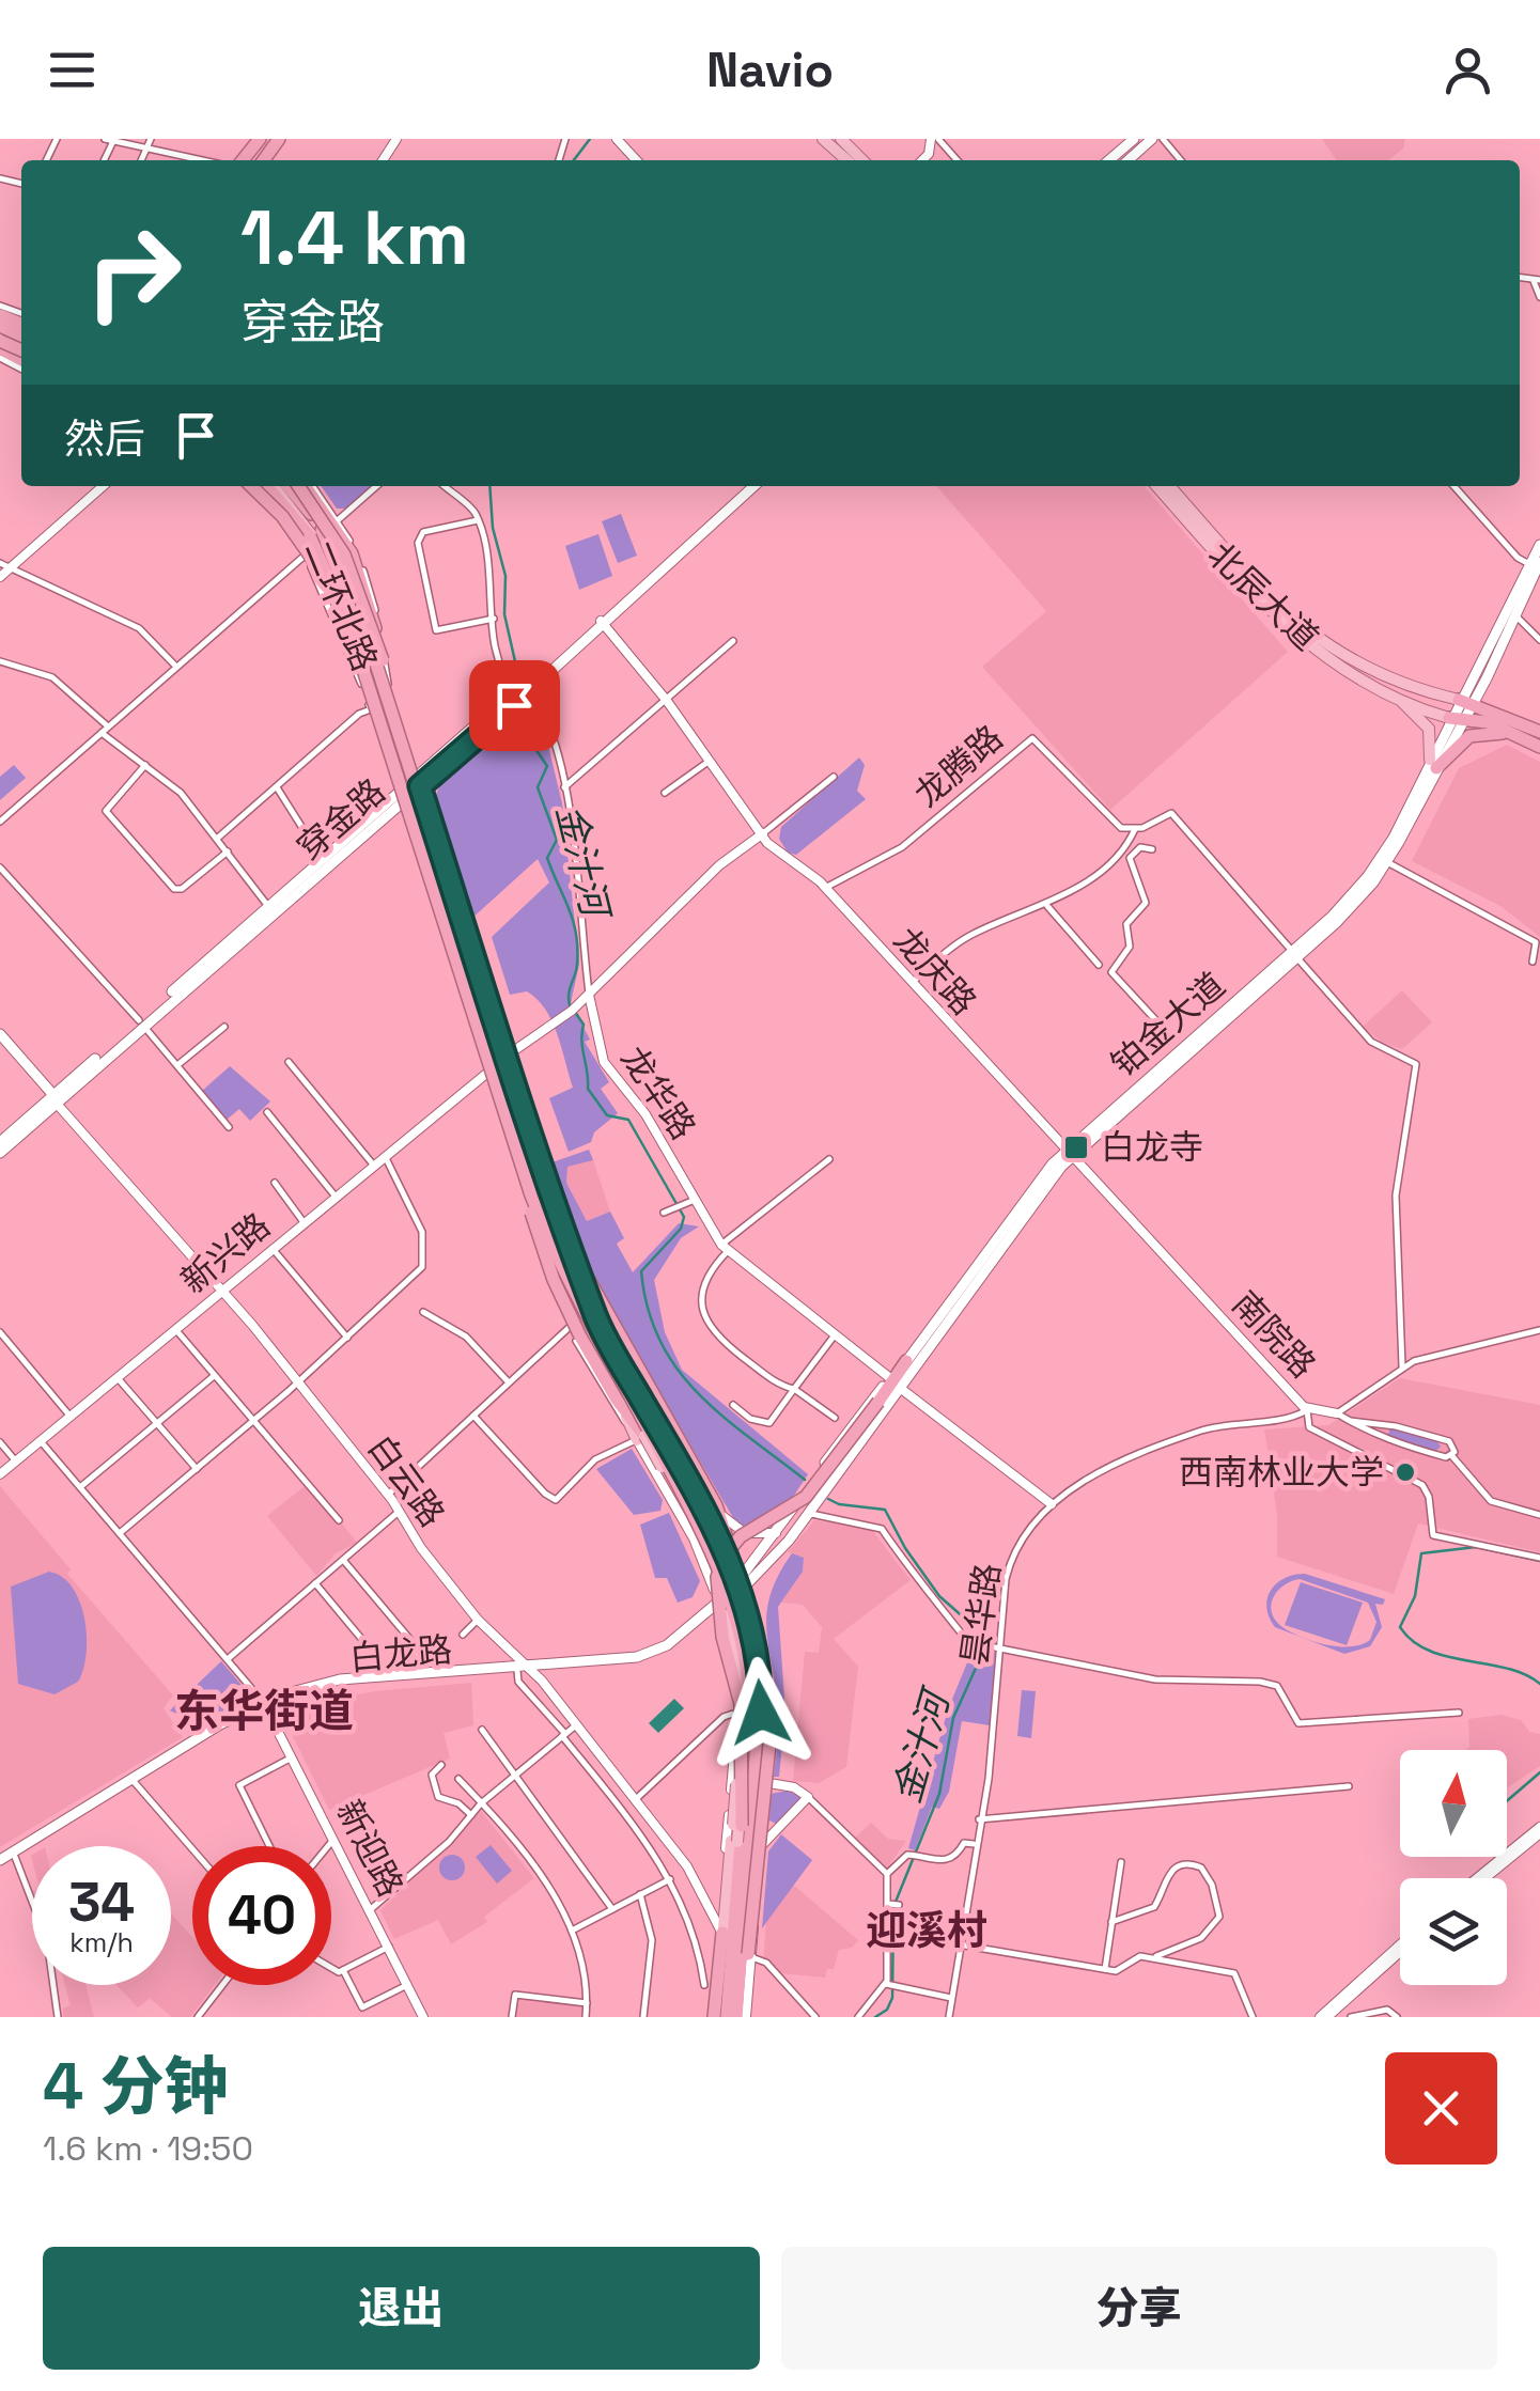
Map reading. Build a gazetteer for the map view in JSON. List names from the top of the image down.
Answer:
{
  "streets": {
    "main road": [
      "北辰大道",
      "二环北路",
      "穿金路",
      "铂金大道",
      "白云路",
      "白龙路"
    ],
    "street": [
      "龙腾路",
      "龙庆路",
      "龙华路",
      "新兴路",
      "南院路",
      "昙华路",
      "新迎路"
    ]
  },
  "crossings": [
    ["北辰大道", "铂金大道"],
    ["龙腾路", "龙庆路"],
    ["穿金路", "龙庆路"],
    ["穿金路", "龙华路"],
    ["穿金路", "白云路"],
    ["龙庆路", "铂金大道"],
    ["龙庆路", "南院路"],
    ["铂金大道", "龙华路"],
    ["铂金大道", "南院路"],
    ["铂金大道", "白龙路"],
    ["新兴路", "白云路"],
    ["南院路", "昙华路"],
    ["白云路", "白龙路"],
    ["白龙路", "新迎路"]
  ],
  "districts": ["东华街道", "迎溪村"],
  "water": ["金汁河"],
  "places": {
    "transit": ["白龙寺"],
    "other": ["西南林业大学"]
  },
  "north": "top",
  "page": {
    "header": "Navio",
    "turn": ["1.4 km", "穿金路"],
    "then": "然后",
    "speed": "34 km/h",
    "limit": "40",
    "heading": ["4 分钟", "1.6 km · 19:50"],
    "buttons": ["退出", "分享"]
  }
}
